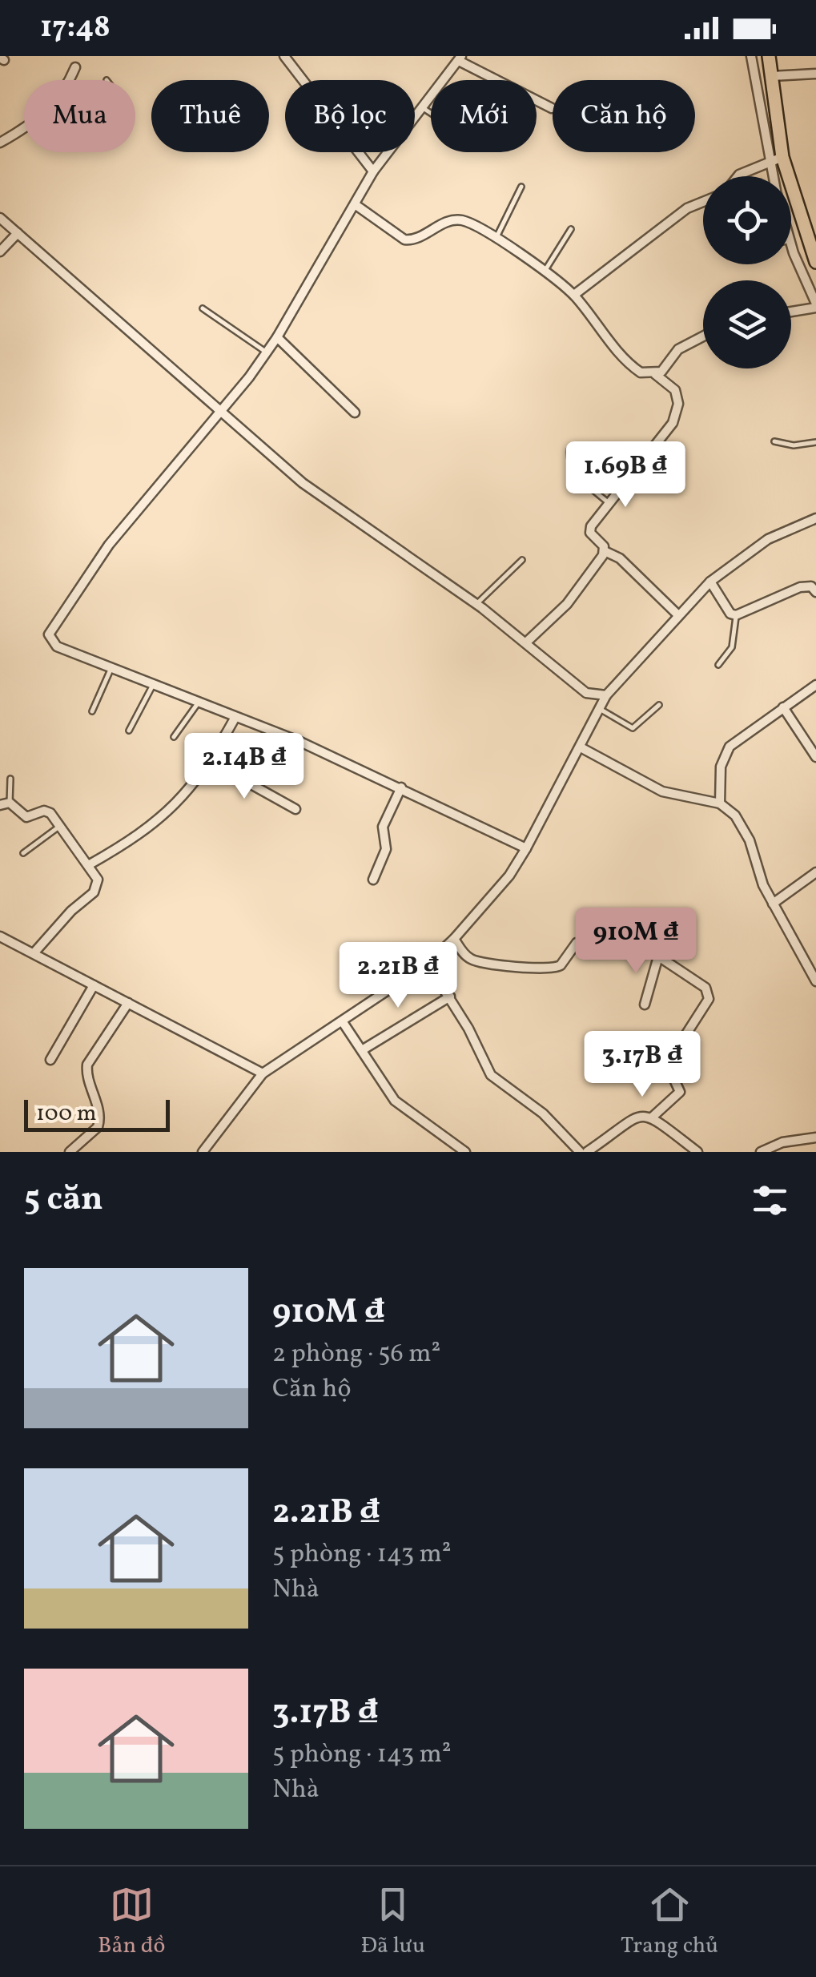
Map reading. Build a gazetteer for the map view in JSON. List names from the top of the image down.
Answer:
{
  "scale_bar": "100 m",
  "page": {
    "status": "17:48",
    "chip": [
      "Mua",
      "Thuê",
      "Bộ lọc",
      "Mới",
      "Căn hộ"
    ],
    "price": [
      "1.69B ₫",
      "2.14B ₫",
      "910M ₫",
      "2.21B ₫",
      "3.17B ₫"
    ],
    "scale": "100 m",
    "heading": "5 căn",
    "list": [
      {
        "name": "910M ₫",
        "note": "2 phòng · 56 m² · Căn hộ"
      },
      {
        "name": "2.21B ₫",
        "note": "5 phòng · 143 m² · Nhà"
      },
      {
        "name": "3.17B ₫",
        "note": "5 phòng · 143 m² · Nhà"
      }
    ],
    "tabs": ["Bản đồ", "Đã lưu", "Trang chủ"]
  }
}
